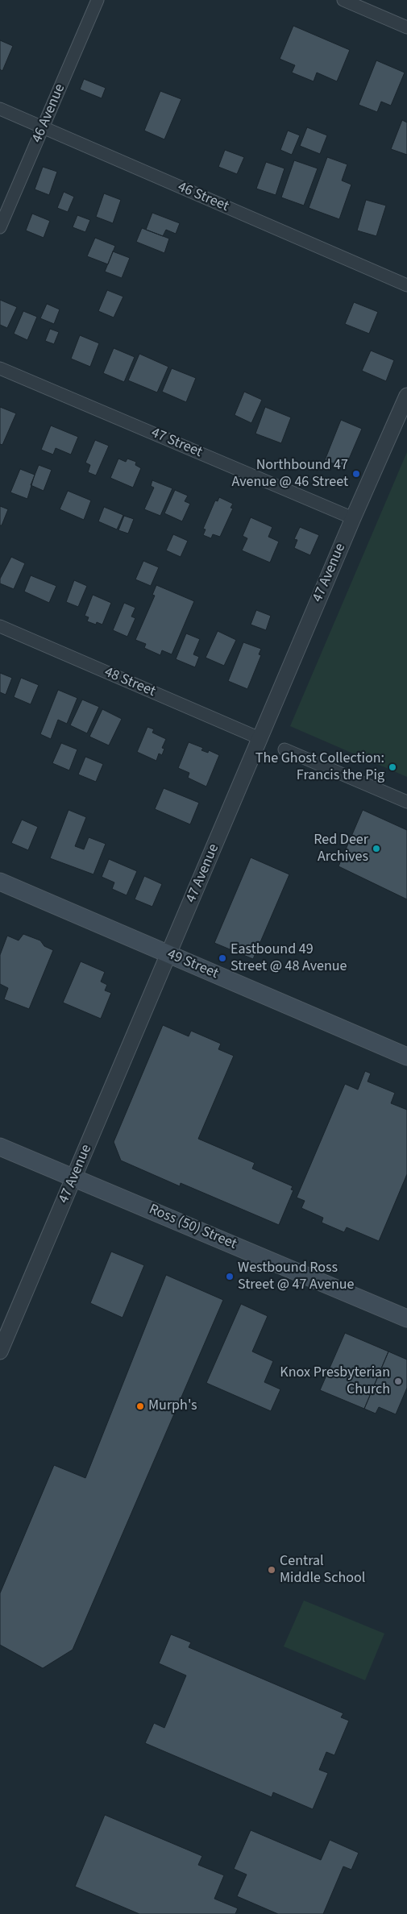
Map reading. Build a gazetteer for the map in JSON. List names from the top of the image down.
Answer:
{
  "streets": {
    "main road": ["49 Street", "Ross (50) Street"],
    "street": [
      "46 Avenue",
      "46 Street",
      "47 Street",
      "47 Avenue",
      "48 Street"
    ]
  },
  "crossings": [
    ["46 Avenue", "46 Street"],
    ["47 Street", "47 Avenue"],
    ["47 Avenue", "48 Street"],
    ["47 Avenue", "49 Street"],
    ["47 Avenue", "Ross (50) Street"]
  ],
  "places": [
    "Northbound 47 Avenue @ 46 Street",
    "The Ghost Collection: Francis the Pig",
    "Red Deer Archives",
    "Eastbound 49 Street @ 48 Avenue",
    "Westbound Ross Street @ 47 Avenue",
    "Knox Presbyterian Church",
    "Murph's",
    "Central Middle School"
  ]
}
